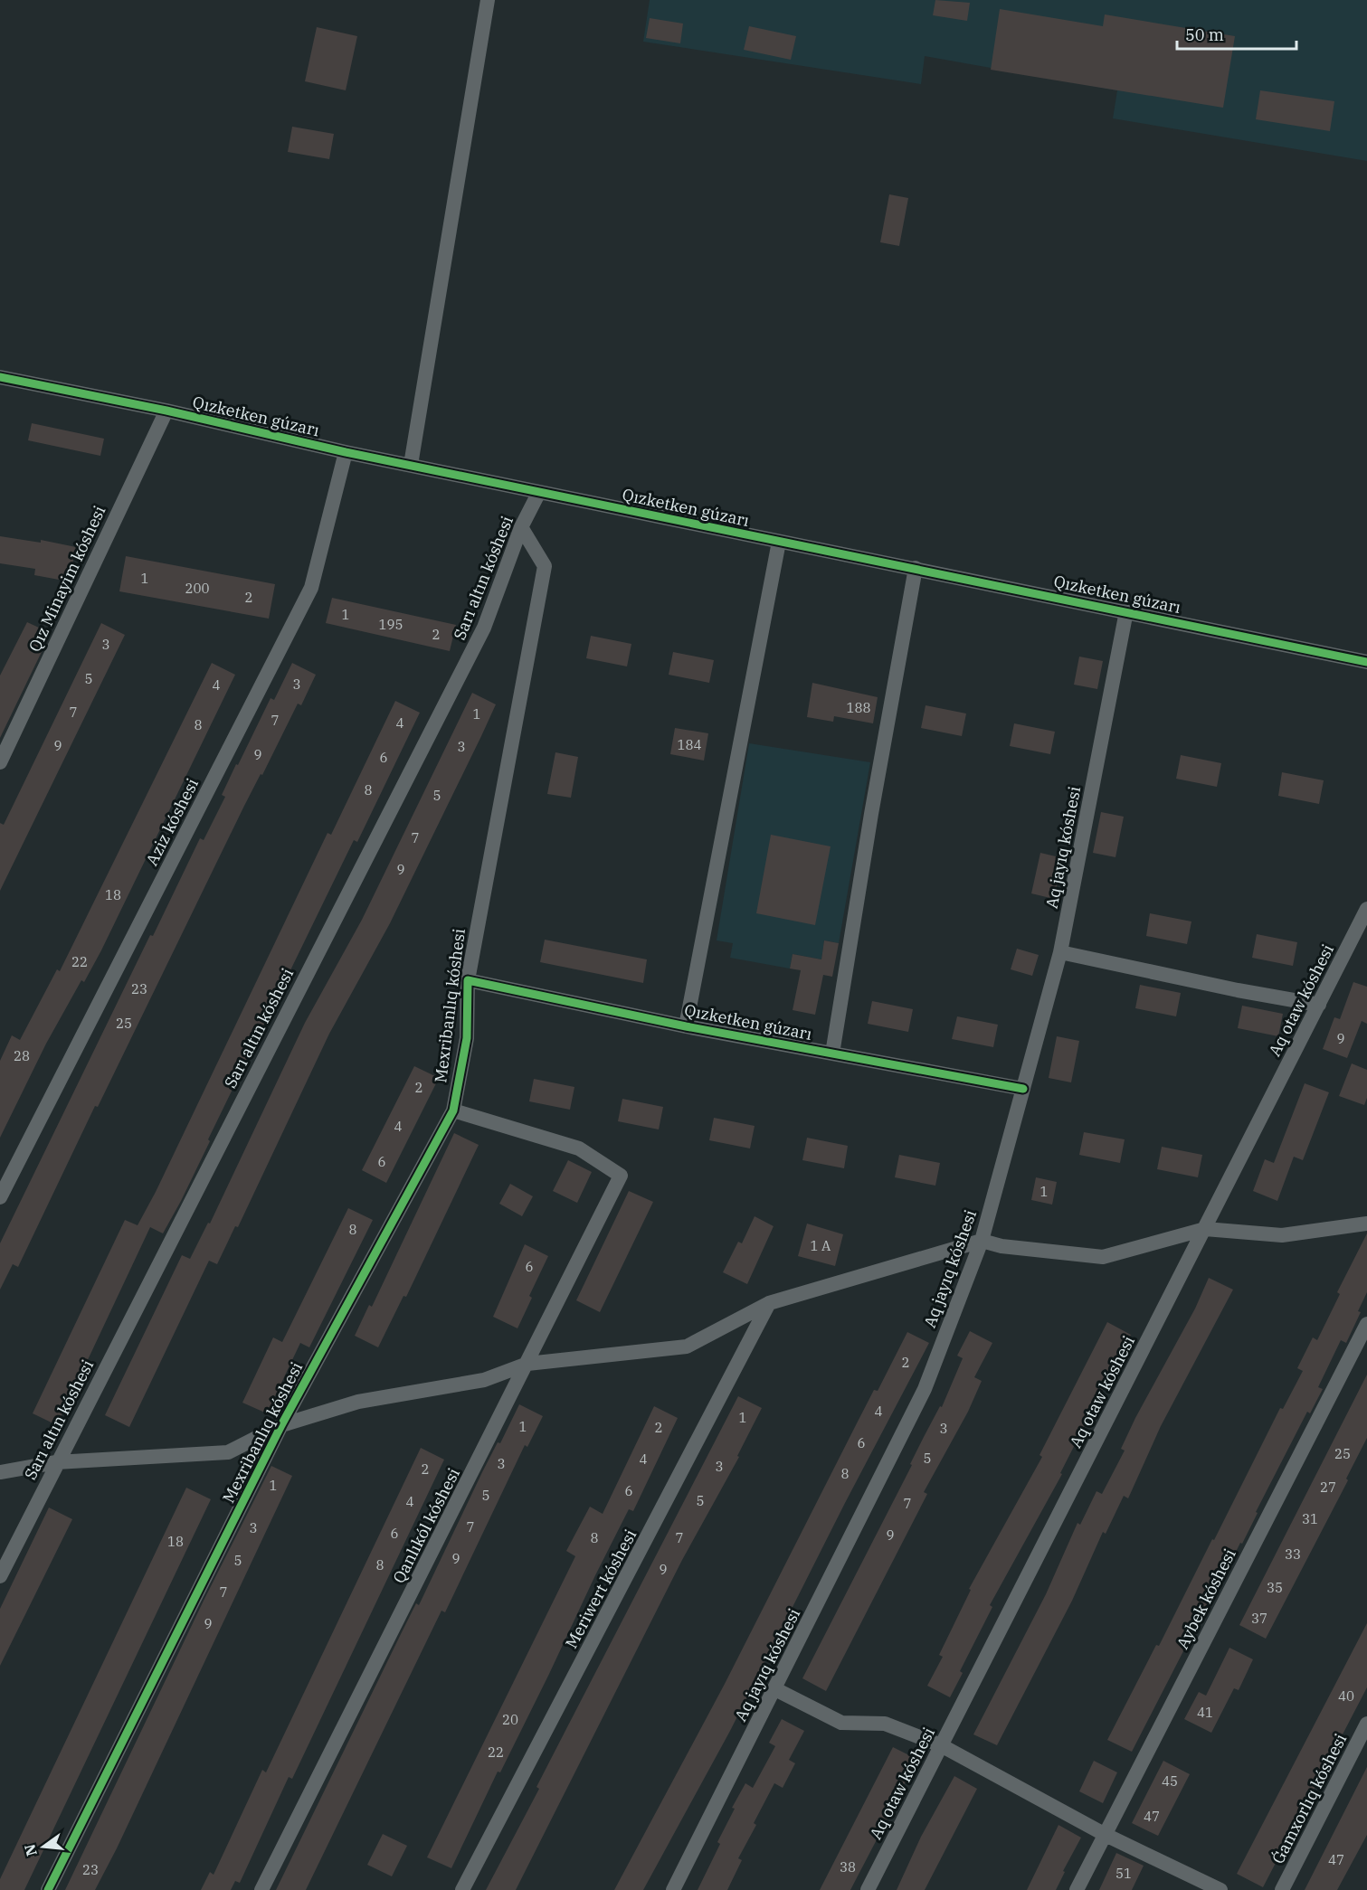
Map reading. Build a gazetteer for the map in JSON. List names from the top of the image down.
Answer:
{
  "streets": {
    "street": [
      "Qızketken gúzarı",
      "Sarı altın kóshesi",
      "Qız Minayim kóshesi",
      "Aziz kóshesi",
      "Aq jayıq kóshesi",
      "Aq otaw kóshesi",
      "Mexribanlıq kóshesi",
      "Qanlıkól kóshesi",
      "Meriwert kóshesi",
      "Aybek kóshesi",
      "Ǵamxorlıq kóshesi"
    ]
  },
  "crossings": [
    ["Qızketken gúzarı", "Sarı altın kóshesi"],
    ["Qızketken gúzarı", "Qız Minayim kóshesi"],
    ["Qızketken gúzarı", "Aziz kóshesi"],
    ["Qızketken gúzarı", "Aq jayıq kóshesi"],
    ["Qızketken gúzarı", "Mexribanlıq kóshesi"],
    ["Sarı altın kóshesi", "Mexribanlıq kóshesi"],
    ["Mexribanlıq kóshesi", "Qanlıkól kóshesi"]
  ],
  "house_numbers": [
    "1",
    "200",
    "2",
    "1",
    "195",
    "2",
    "3",
    "5",
    "3",
    "4",
    "188",
    "7",
    "1",
    "7",
    "4",
    "8",
    "184",
    "9",
    "3",
    "9",
    "6",
    "8",
    "5",
    "7",
    "9",
    "18",
    "22",
    "23",
    "25",
    "9",
    "28",
    "2",
    "4",
    "6",
    "1",
    "8",
    "1 А",
    "6",
    "2",
    "4",
    "1",
    "1",
    "2",
    "3",
    "6",
    "25",
    "5",
    "4",
    "3",
    "3",
    "2",
    "8",
    "1",
    "27",
    "6",
    "5",
    "5",
    "4",
    "7",
    "31",
    "7",
    "3",
    "6",
    "9",
    "8",
    "7",
    "18",
    "33",
    "9",
    "5",
    "8",
    "9",
    "35",
    "7",
    "37",
    "9",
    "40",
    "41",
    "20",
    "22",
    "45",
    "47",
    "47",
    "38",
    "23",
    "51"
  ],
  "scale_bar": "50 m",
  "north": "left"
}
